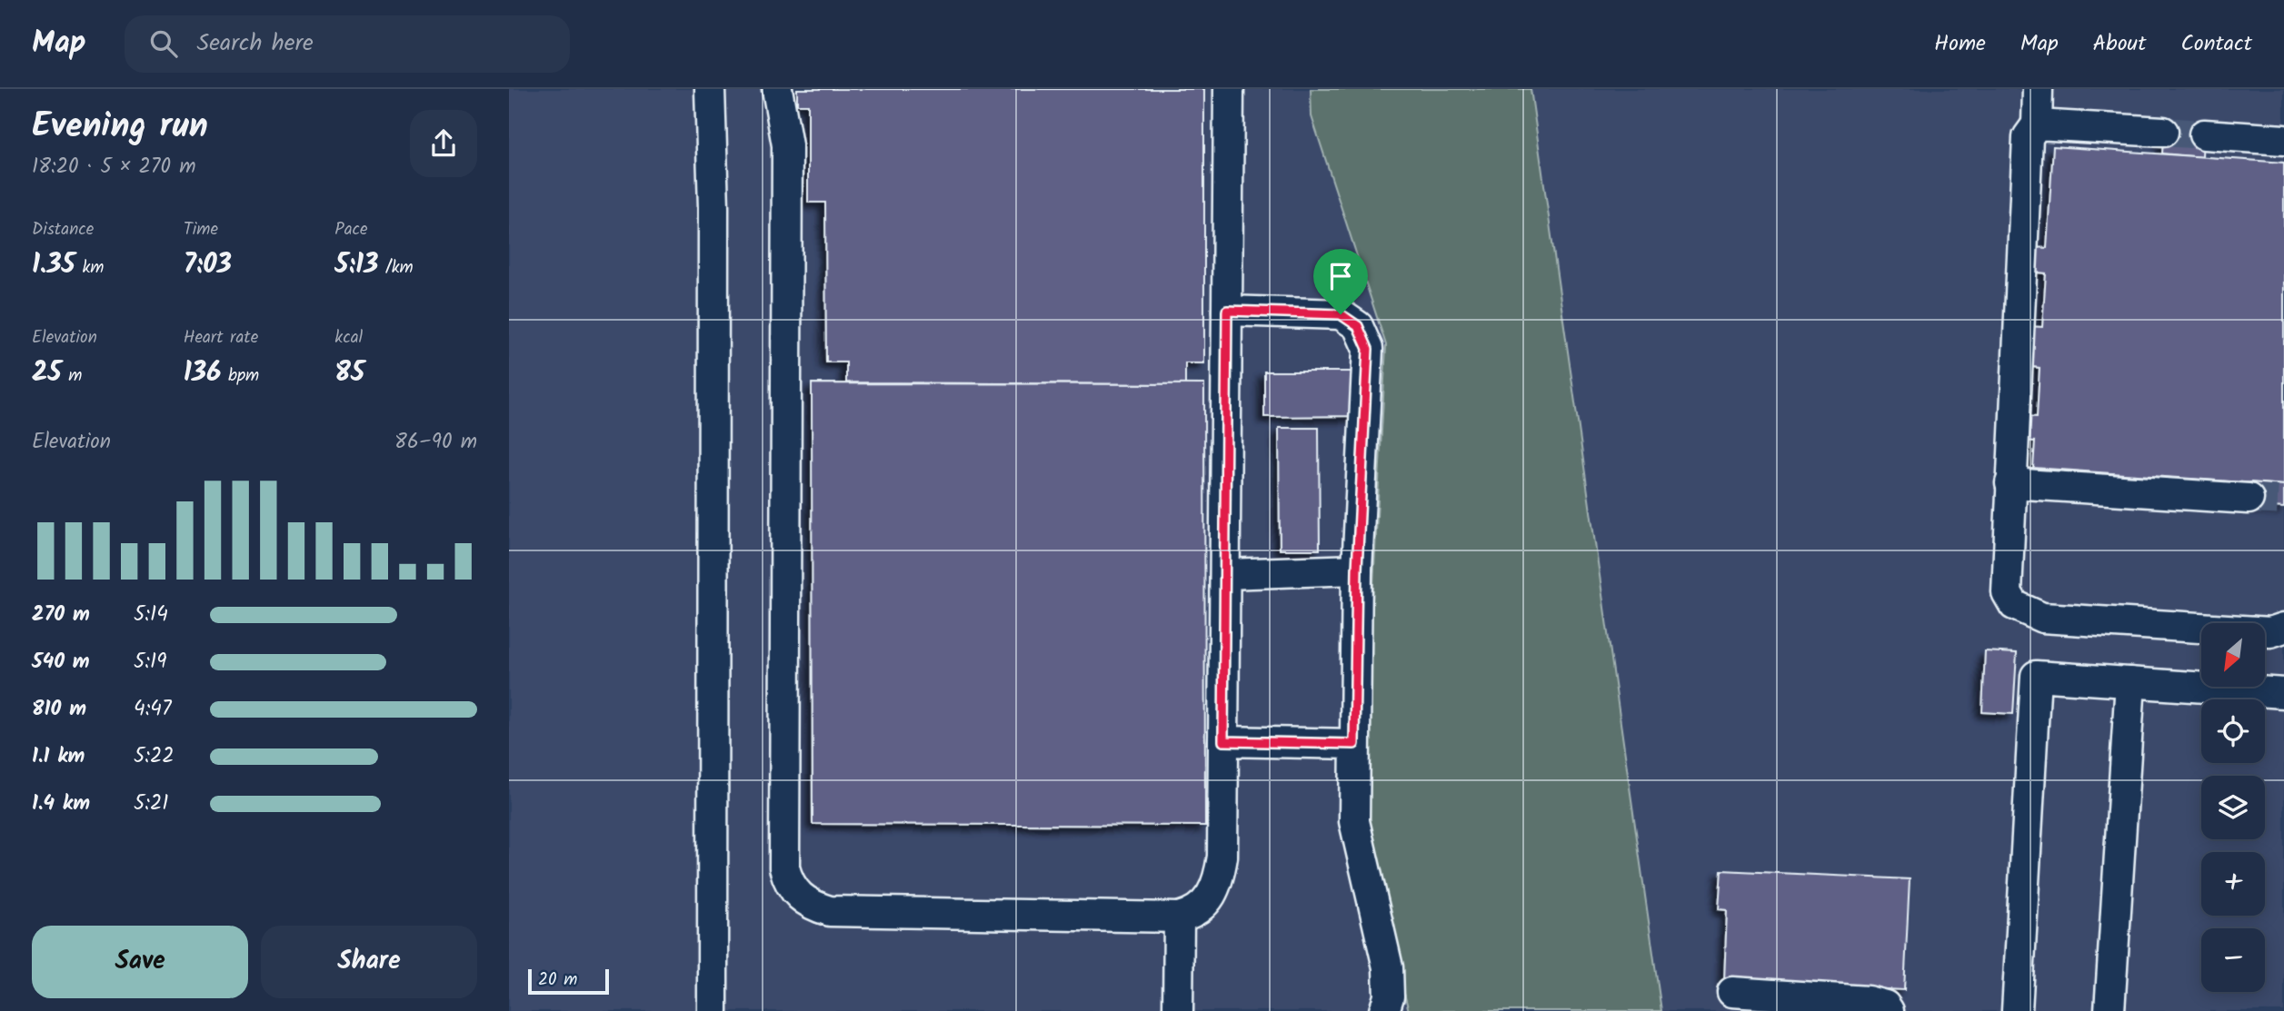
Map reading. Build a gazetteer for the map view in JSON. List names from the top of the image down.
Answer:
{
  "scale_bar": "20 m",
  "north": "bottom left",
  "page": {
    "header": "Map",
    "search": "Search here",
    "nav": [
      "Home",
      "Map",
      "About",
      "Contact"
    ],
    "heading": ["Evening run", "18:20 · 5 × 270 m"],
    "stats": [
      ["Distance", "1.35 km"],
      ["Time", "7:03"],
      ["Pace", "5:13 /km"],
      ["Elevation", "25 m"],
      ["Heart rate", "136 bpm"],
      ["kcal", "85"]
    ],
    "chart": ["Elevation", "86–90 m"],
    "list": [
      {
        "name": "270 m",
        "note": "5:14"
      },
      {
        "name": "540 m",
        "note": "5:19"
      },
      {
        "name": "810 m",
        "note": "4:47"
      },
      {
        "name": "1.1 km",
        "note": "5:22"
      },
      {
        "name": "1.4 km",
        "note": "5:21"
      }
    ],
    "map_buttons": ["+", "−"],
    "buttons": ["Save", "Share"],
    "scale": "20 m"
  }
}
